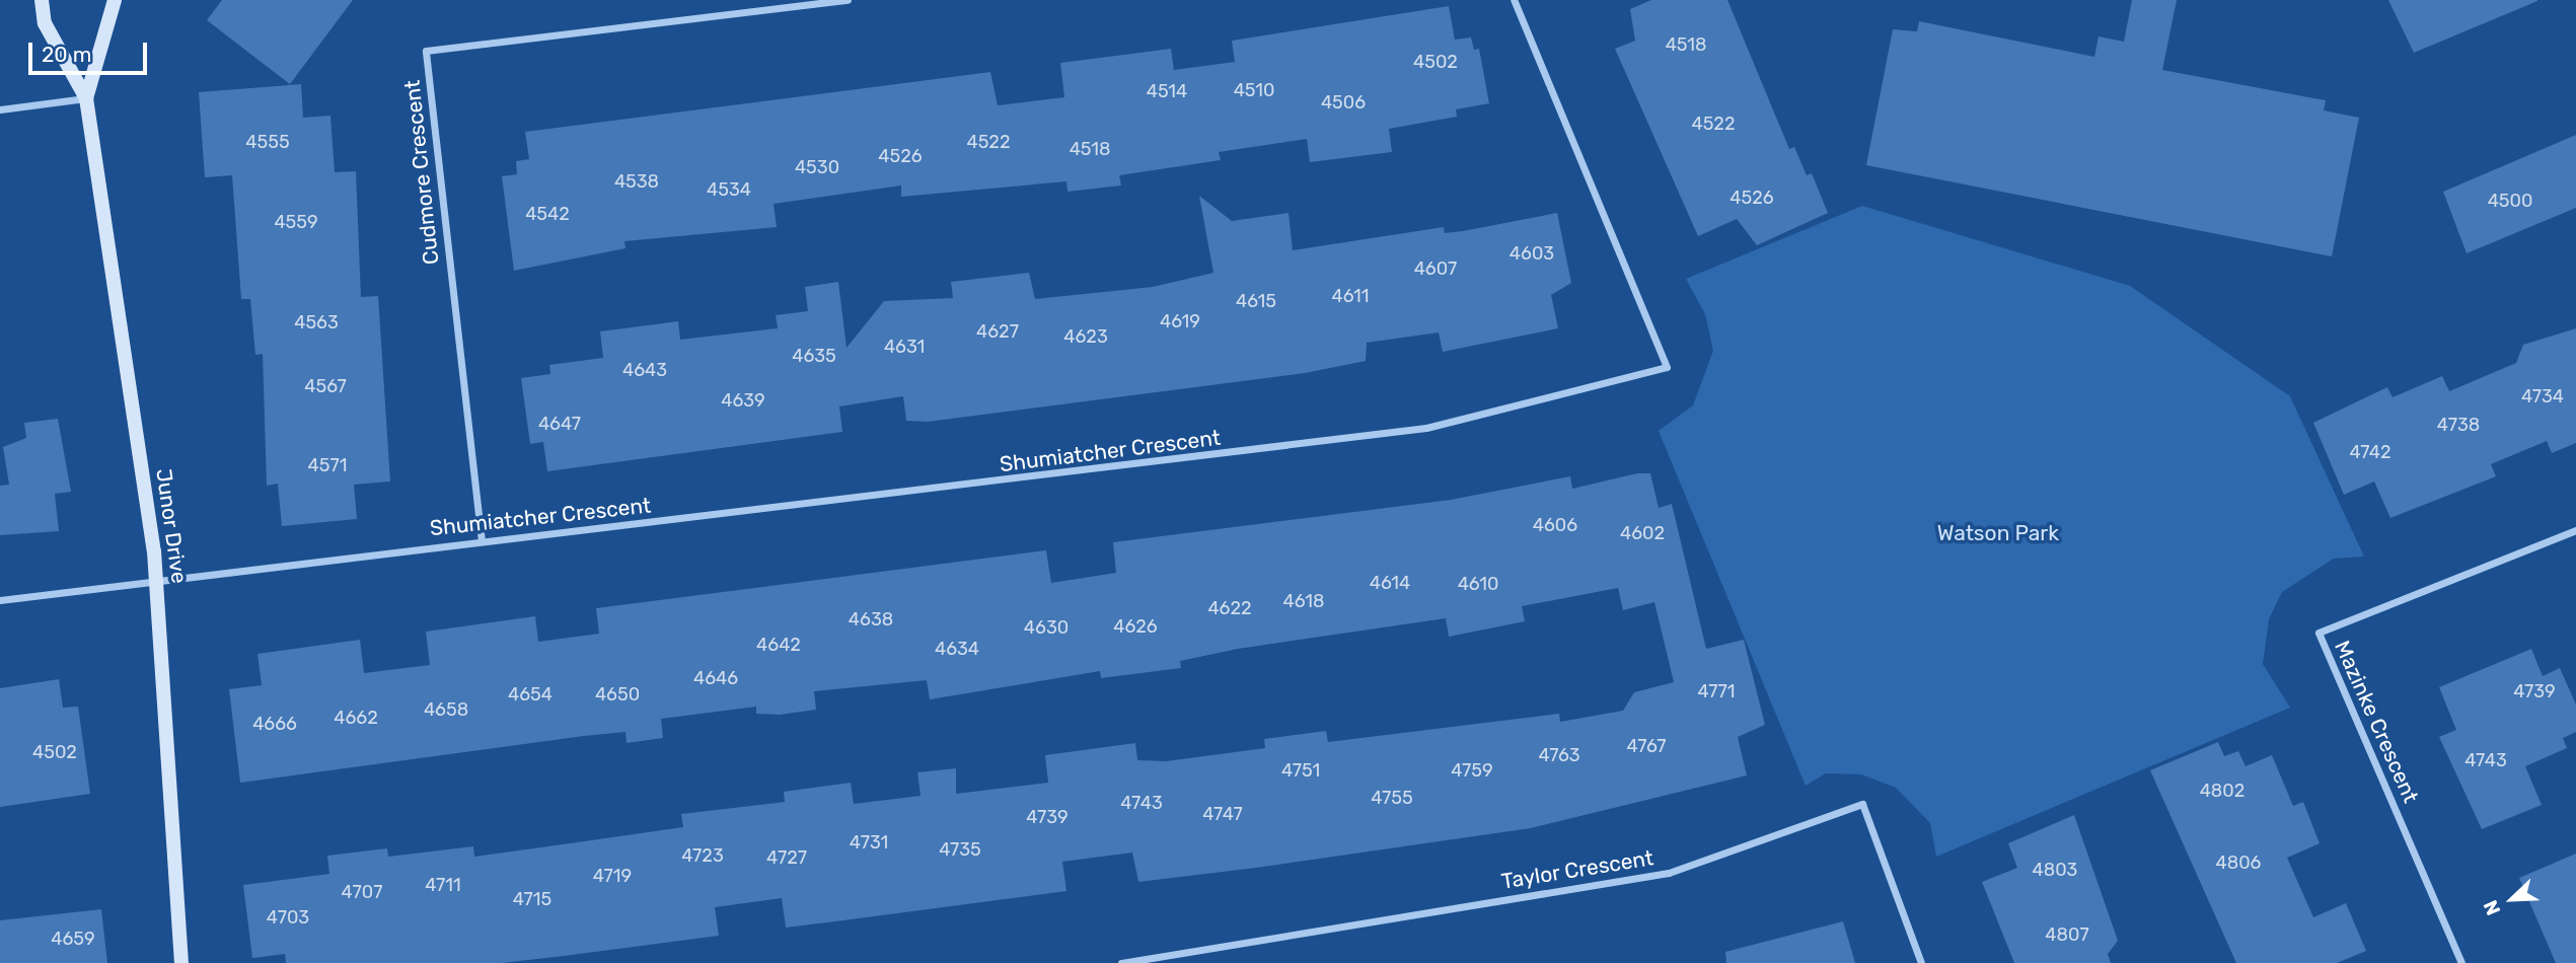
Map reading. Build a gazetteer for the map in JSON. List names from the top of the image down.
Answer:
{
  "streets": {
    "street": [
      "Cudmore Crescent",
      "Shumiatcher Crescent",
      "Junor Drive",
      "Mazinke Crescent",
      "Taylor Crescent"
    ]
  },
  "crossings": [
    ["Cudmore Crescent", "Shumiatcher Crescent"],
    ["Shumiatcher Crescent", "Junor Drive"]
  ],
  "parks": ["Watson Park"],
  "house_numbers": [
    "4518",
    "4502",
    "4510",
    "4514",
    "4506",
    "4522",
    "4555",
    "4522",
    "4518",
    "4526",
    "4530",
    "4538",
    "4534",
    "4526",
    "4500",
    "4542",
    "4559",
    "4603",
    "4607",
    "4611",
    "4615",
    "4619",
    "4563",
    "4627",
    "4623",
    "4631",
    "4635",
    "4643",
    "4567",
    "4734",
    "4639",
    "4647",
    "4738",
    "4742",
    "4571",
    "4606",
    "4602",
    "4614",
    "4610",
    "4618",
    "4622",
    "4638",
    "4626",
    "4630",
    "4642",
    "4634",
    "4646",
    "4771",
    "4739",
    "4654",
    "4650",
    "4658",
    "4662",
    "4666",
    "4767",
    "4502",
    "4763",
    "4743",
    "4751",
    "4759",
    "4802",
    "4755",
    "4743",
    "4747",
    "4739",
    "4731",
    "4735",
    "4723",
    "4727",
    "4806",
    "4803",
    "4719",
    "4711",
    "4707",
    "4715",
    "4703",
    "4807",
    "4659"
  ],
  "scale_bar": "20 m",
  "north": "bottom left"
}
